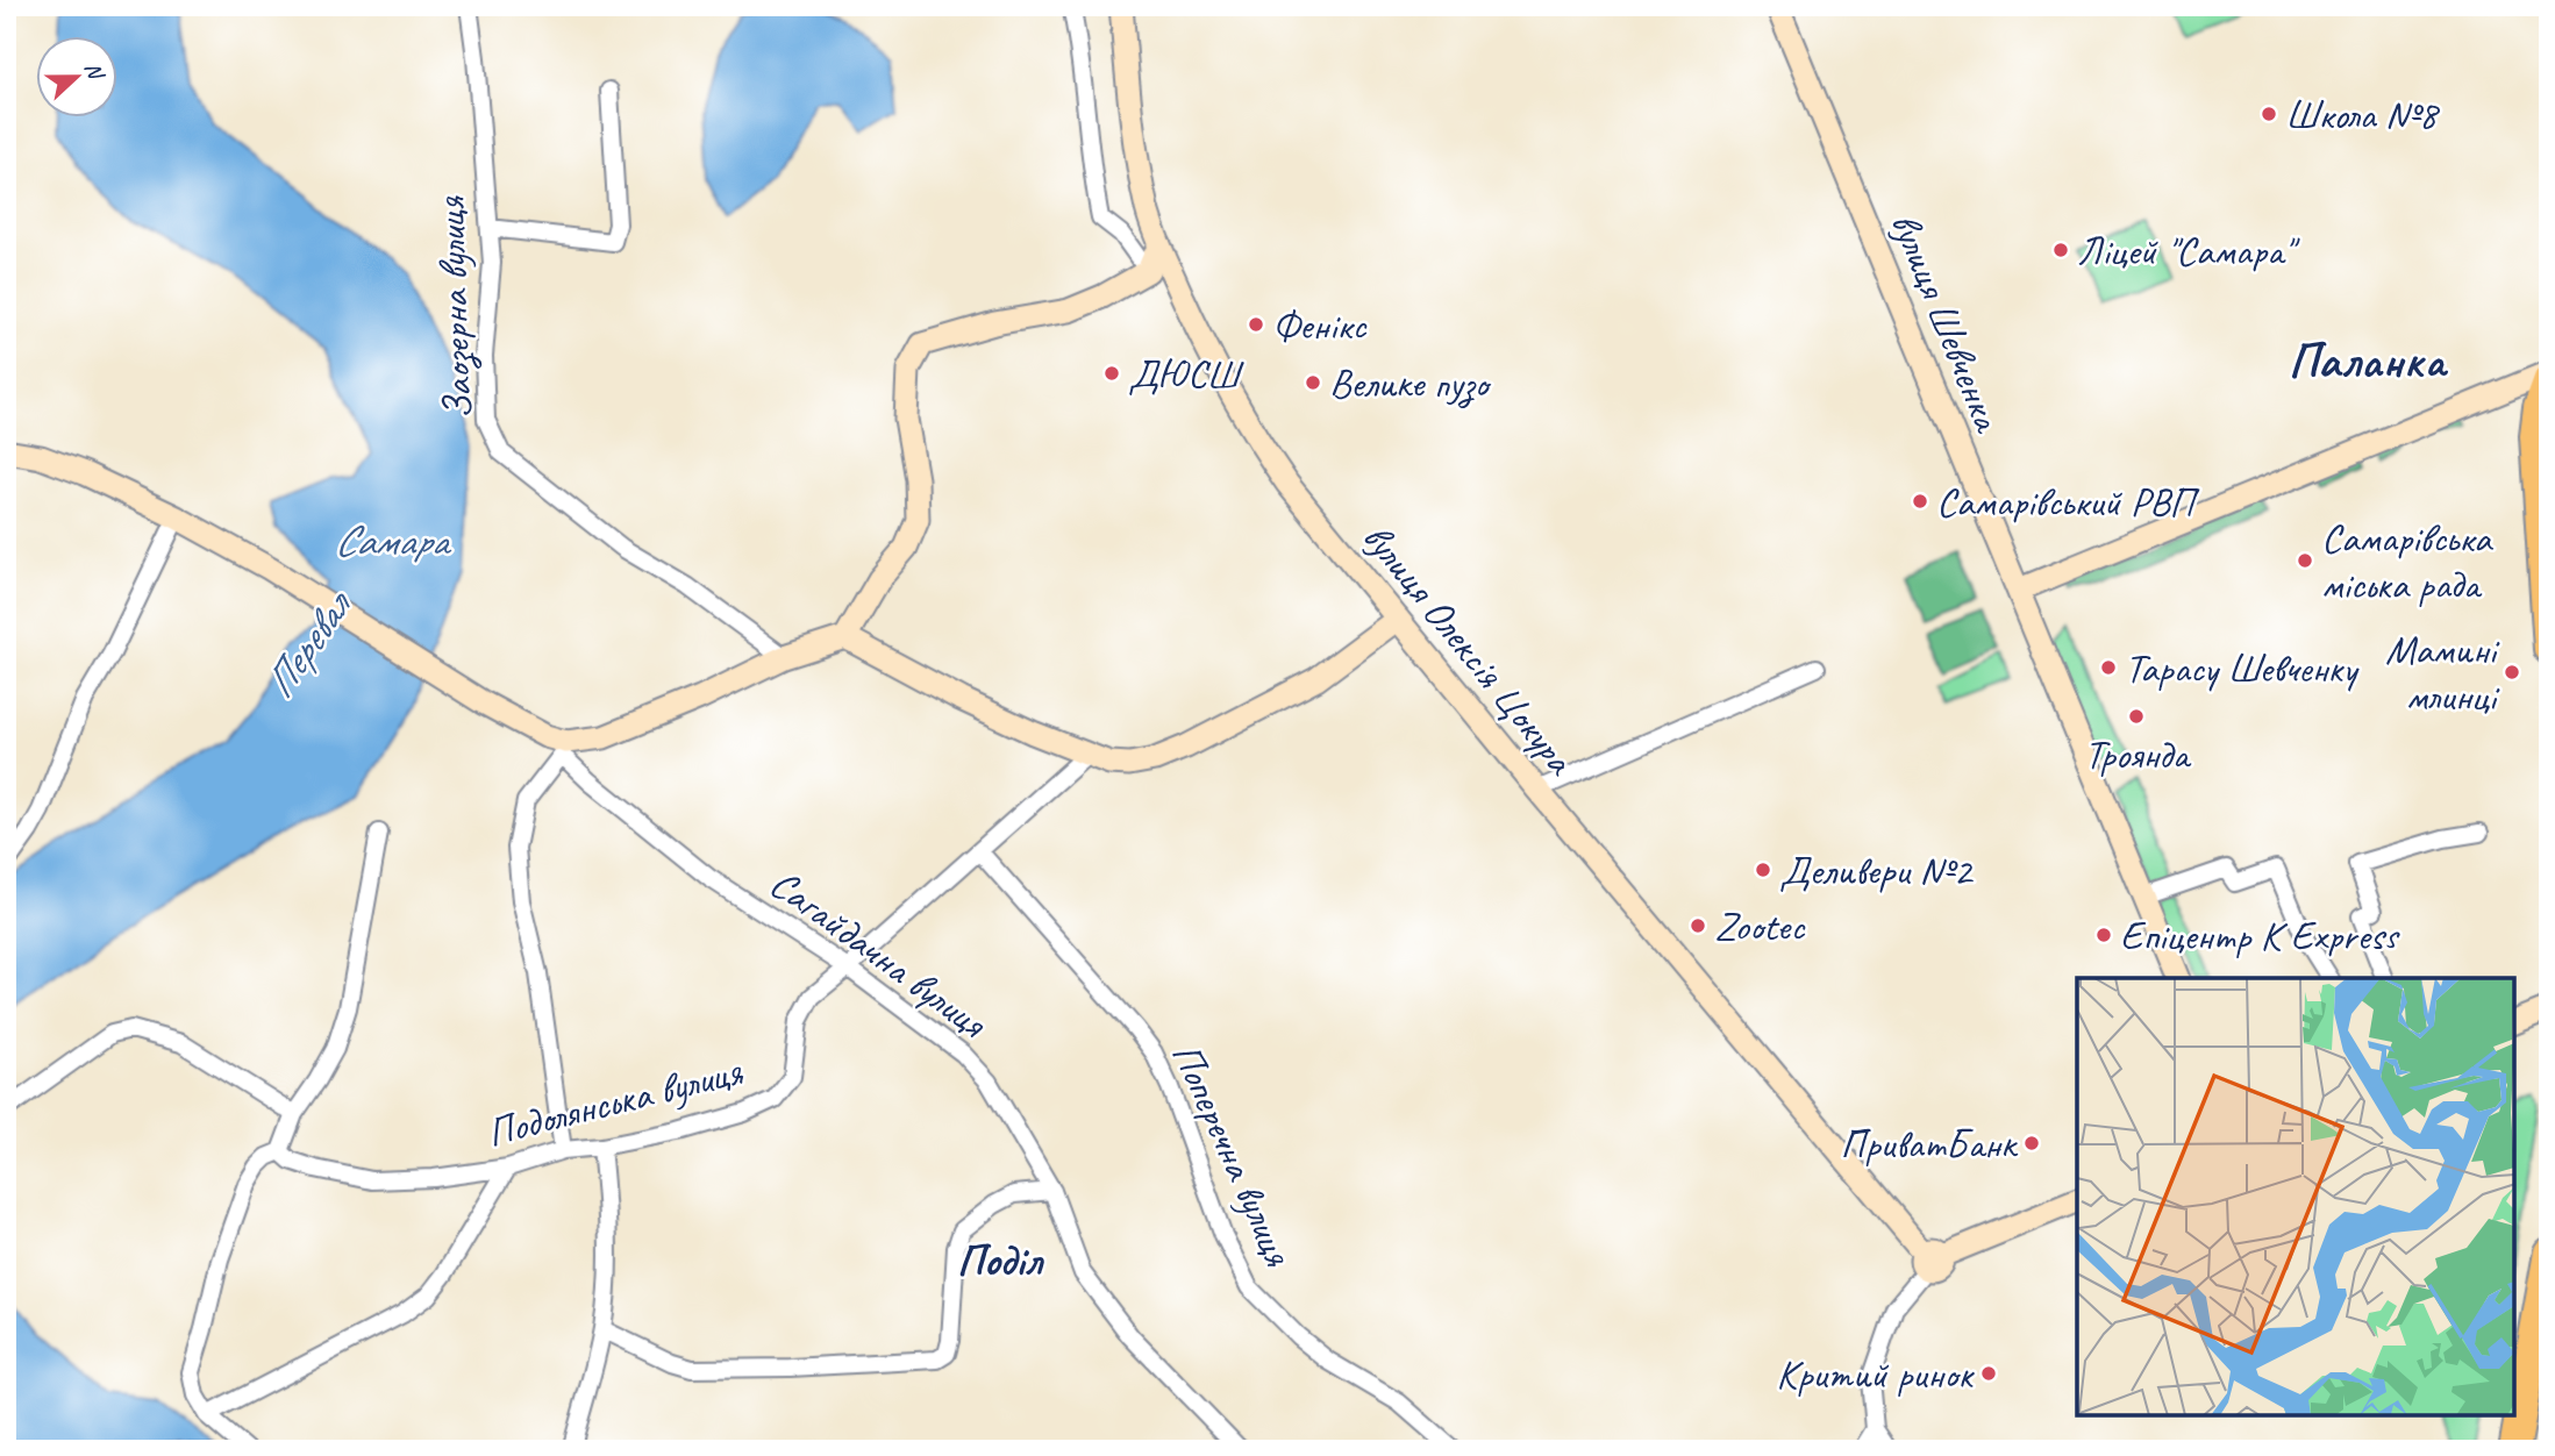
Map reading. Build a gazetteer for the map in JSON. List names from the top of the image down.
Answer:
{
  "streets": {
    "street": [
      "Заозерна вулиця",
      "вулиця Шевченка",
      "вулиця Олексія Цокура",
      "Сагайдачна вулиця",
      "Подолянська вулиця",
      "Поперечна вулиця"
    ]
  },
  "crossings": [
    ["Заозерна вулиця", "Сагайдачна вулиця"],
    ["Сагайдачна вулиця", "Подолянська вулиця"],
    ["Подолянська вулиця", "Поперечна вулиця"]
  ],
  "districts": ["Паланка", "Поділ"],
  "water": ["Самара", "Перевал"],
  "places": [
    "Школа №8",
    "Ліцей \"Самара\"",
    "Фенікс",
    "ДЮСШ",
    "Велике пузо",
    "Самарівський РВП",
    "Самарівська міська рада",
    "Тарасу Шевченку",
    "Мамині млинці",
    "Троянда",
    "Деливери №2",
    "Zootec",
    "Епіцентр К Express",
    "ПриватБанк",
    "Критий ринок"
  ],
  "north": "right"
}
